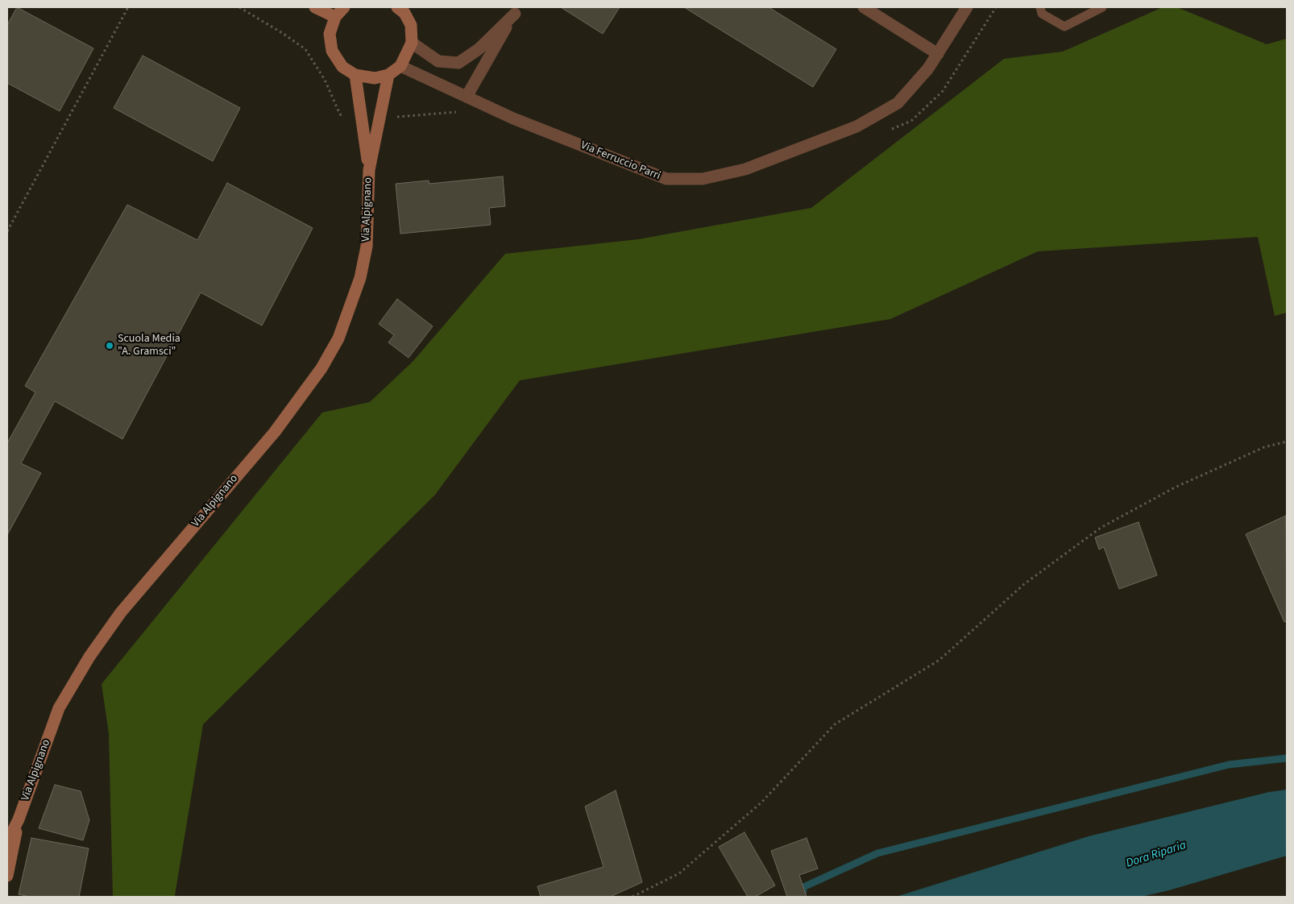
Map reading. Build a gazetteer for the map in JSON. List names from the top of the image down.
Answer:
{
  "streets": {
    "street": ["Via Ferruccio Parri", "Via Alpignano"]
  },
  "water": ["Dora Riparia"],
  "places": ["Scuola Media \"A. Gramsci\""]
}
